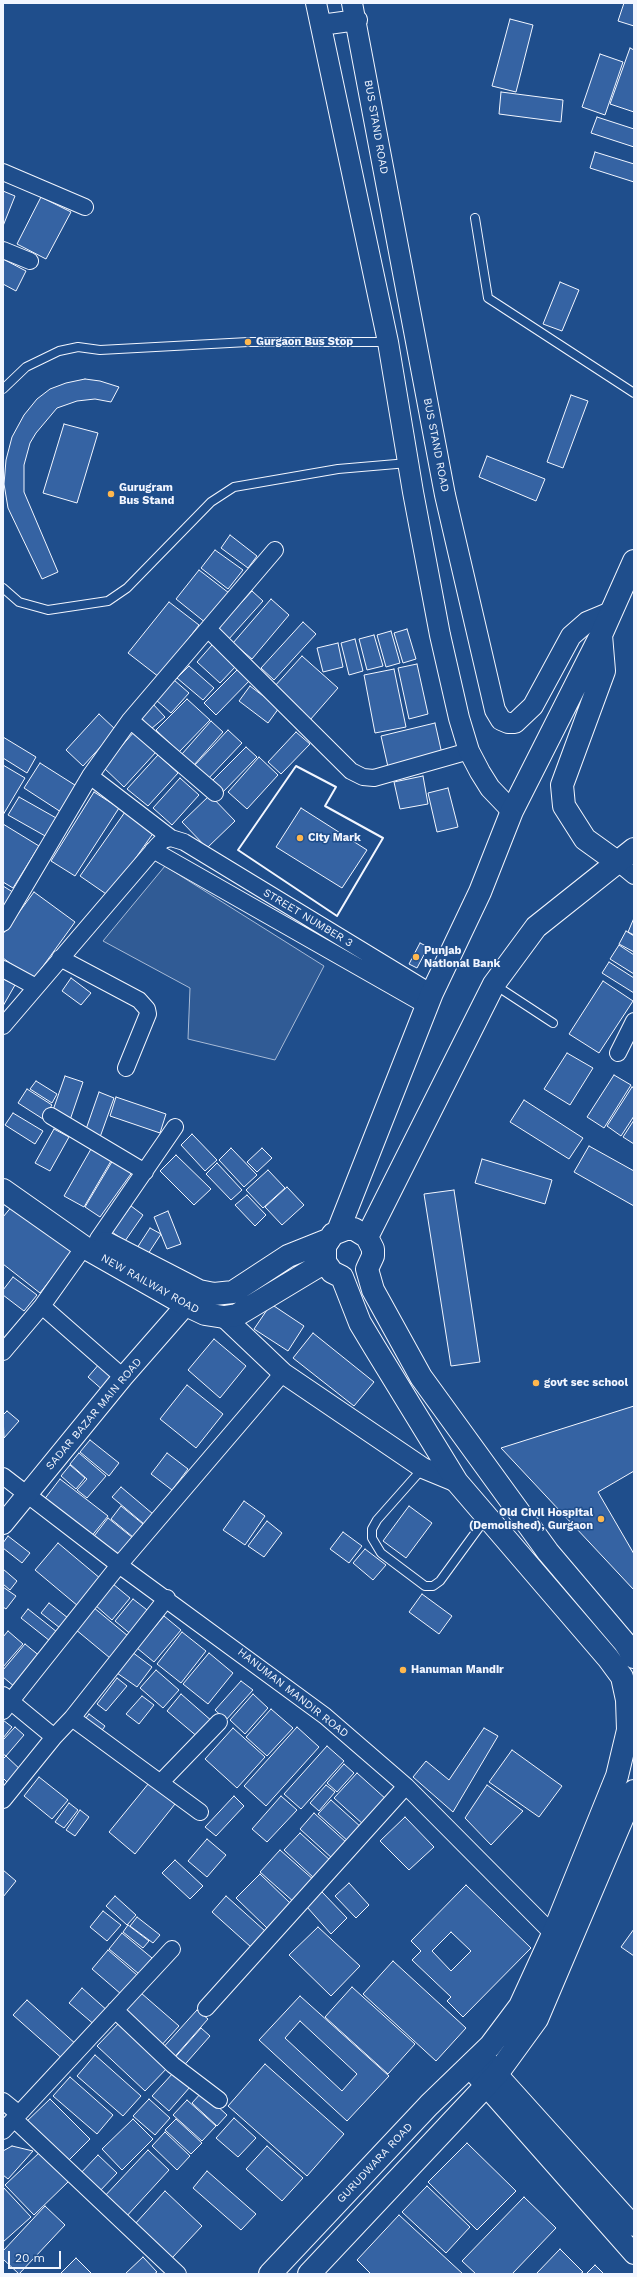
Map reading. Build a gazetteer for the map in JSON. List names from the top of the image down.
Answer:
{
  "streets": {
    "main road": ["NEW RAILWAY ROAD", "GURUDWARA ROAD"],
    "street": [
      "BUS STAND ROAD",
      "STREET NUMBER 3",
      "SADAR BAZAR MAIN ROAD",
      "HANUMAN MANDIR ROAD"
    ]
  },
  "crossings": [
    ["NEW RAILWAY ROAD", "SADAR BAZAR MAIN ROAD"],
    ["SADAR BAZAR MAIN ROAD", "HANUMAN MANDIR ROAD"],
    ["HANUMAN MANDIR ROAD", "GURUDWARA ROAD"]
  ],
  "places": [
    "Gurgaon Bus Stop",
    "Gurugram Bus Stand",
    "City Mark",
    "Punjab National Bank",
    "govt sec school",
    "Old Civil Hospital (Demolished), Gurgaon",
    "Hanuman Mandir"
  ],
  "scale_bar": "20 m"
}
